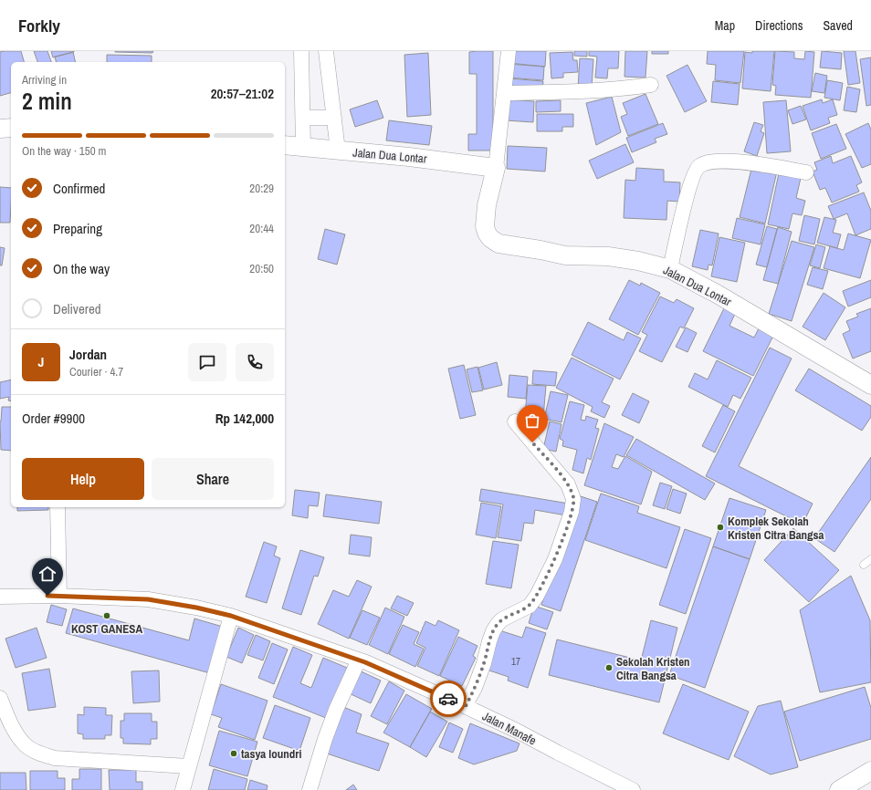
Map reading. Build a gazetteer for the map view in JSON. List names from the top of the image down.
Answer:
{
  "streets": {
    "street": ["Jalan Dua Lontar", "Jalan Manafe"]
  },
  "places": [
    "Komplek Sekolah Kristen Citra Bangsa",
    "KOST GANESA",
    "Sekolah Kristen Citra Bangsa",
    "tasya loundri"
  ],
  "house_numbers": ["17"],
  "page": {
    "header": "Forkly",
    "nav": ["Map", "Directions", "Saved"],
    "heading": ["2 min", "Arriving in", "20:57–21:02"],
    "panel": [
      "Jordan",
      "Courier · 4.7",
      "Order #9900",
      "Rp 142,000"
    ],
    "bar": "On the way · 150 m",
    "list": [
      ["Confirmed", "20:29"],
      ["Preparing", "20:44"],
      ["On the way", "20:50"],
      "Delivered"
    ],
    "round": "J",
    "buttons": ["Help", "Share"]
  }
}
